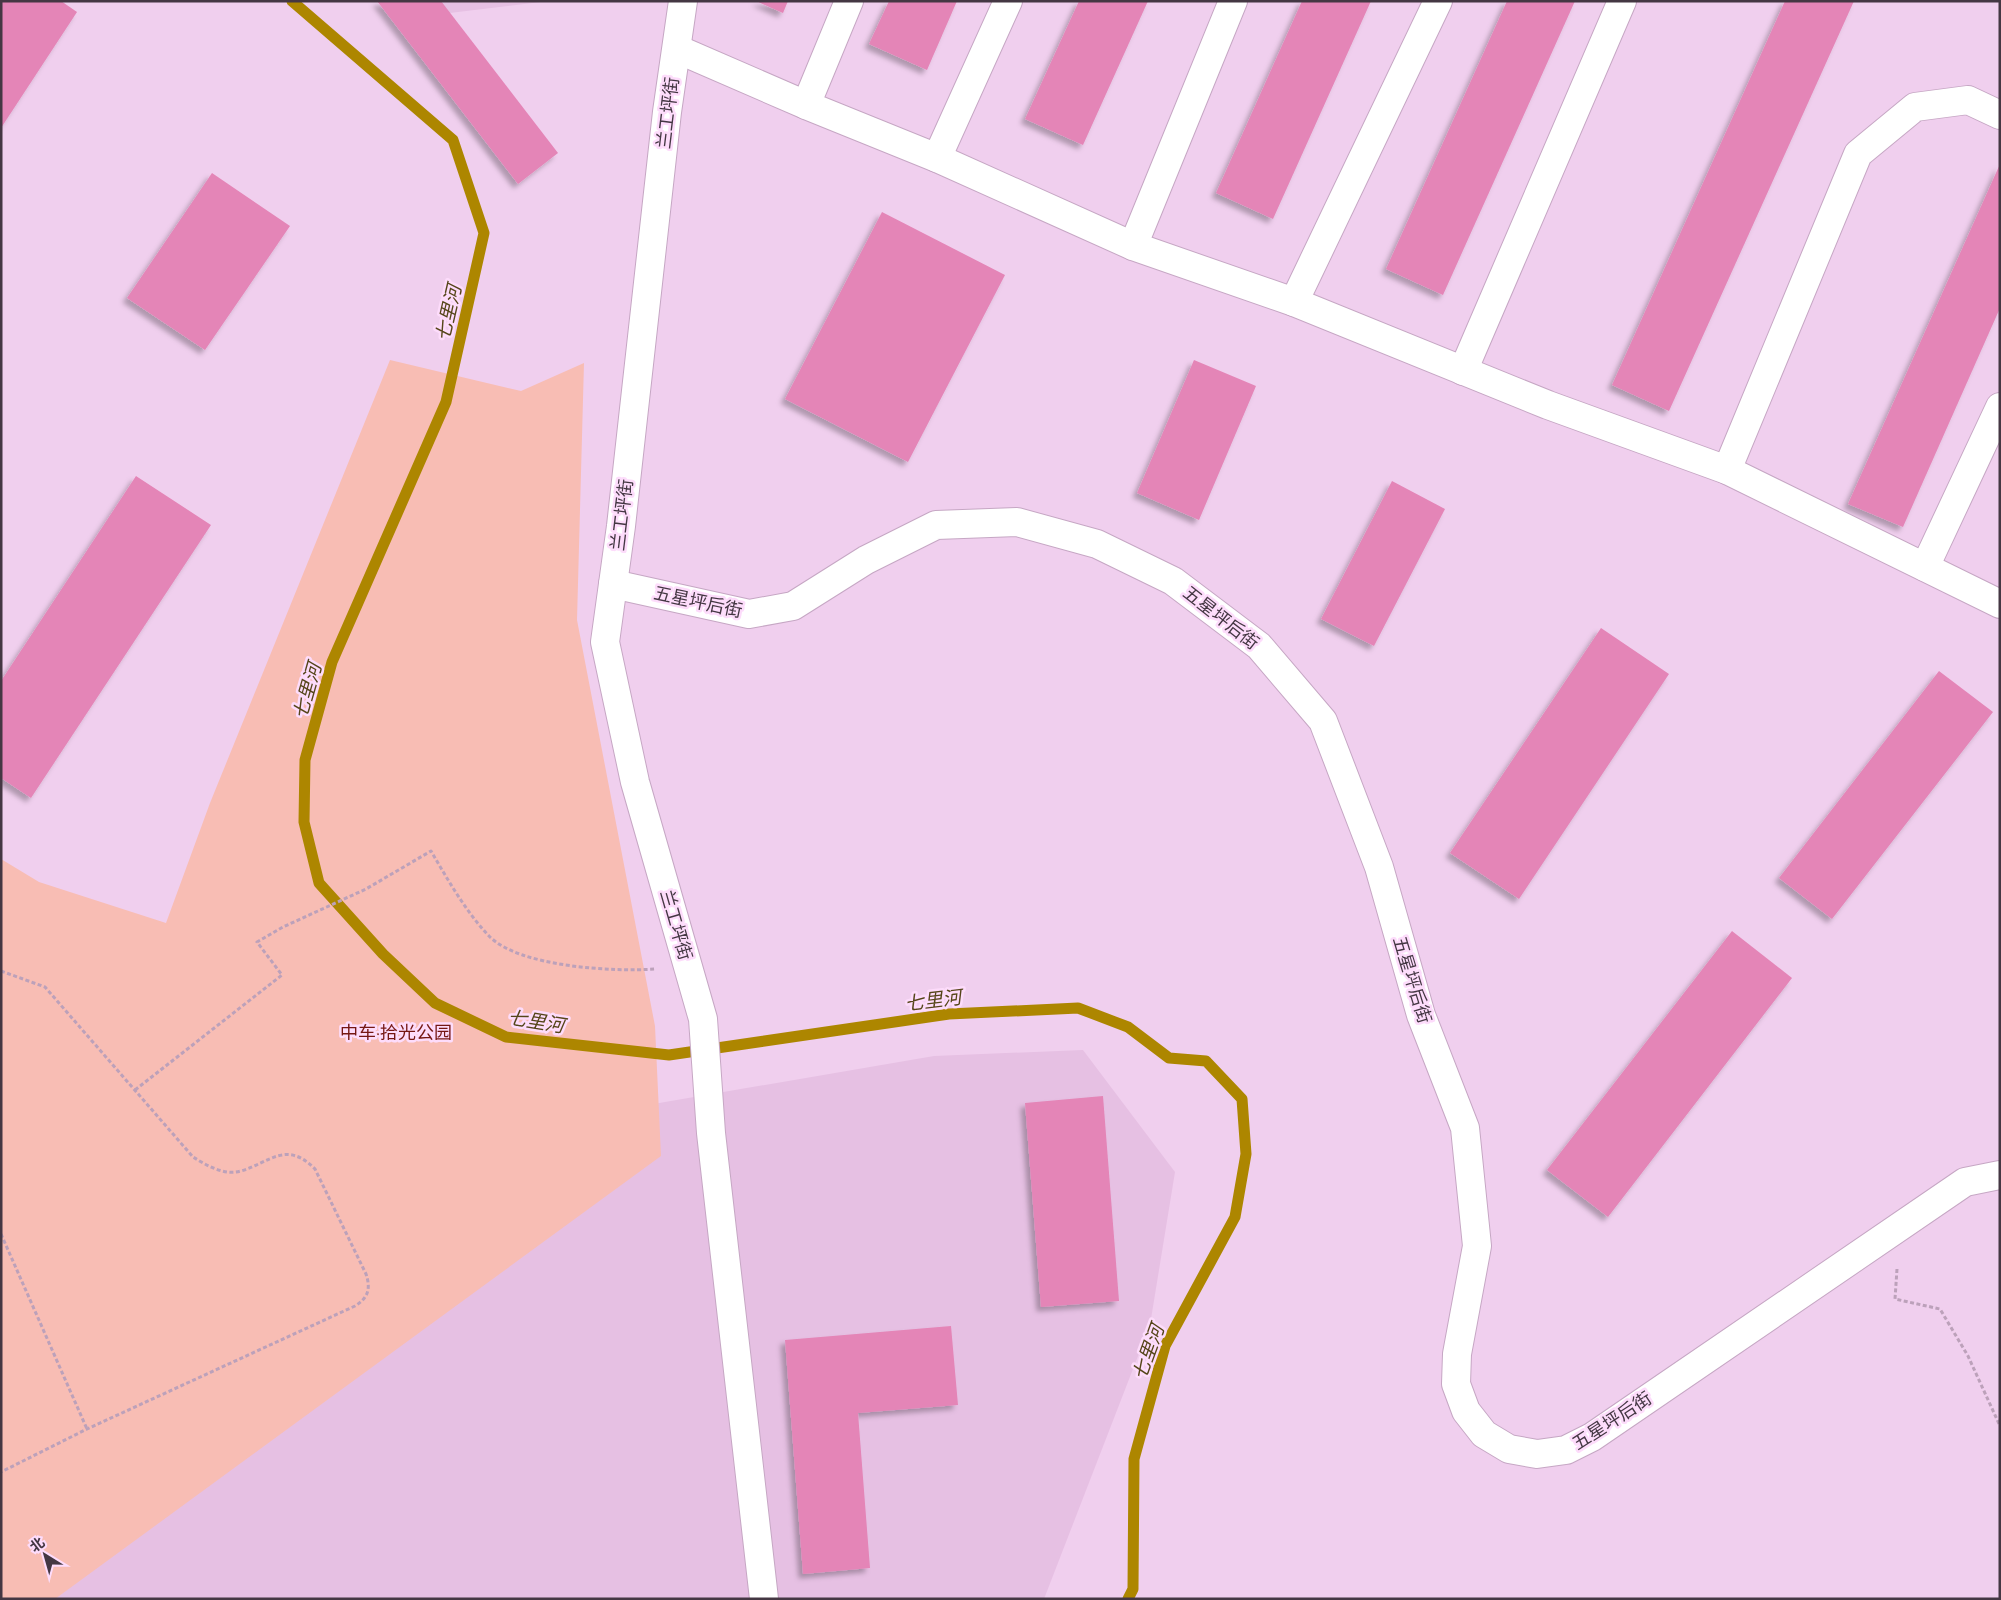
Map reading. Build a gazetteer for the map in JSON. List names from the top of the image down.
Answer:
{
  "streets": {
    "street": ["兰工坪街", "五星坪后街"]
  },
  "crossings": [
    ["兰工坪街", "五星坪后街"]
  ],
  "water": ["七里河"],
  "parks": ["中车·拾光公园"],
  "north": "top left"
}
